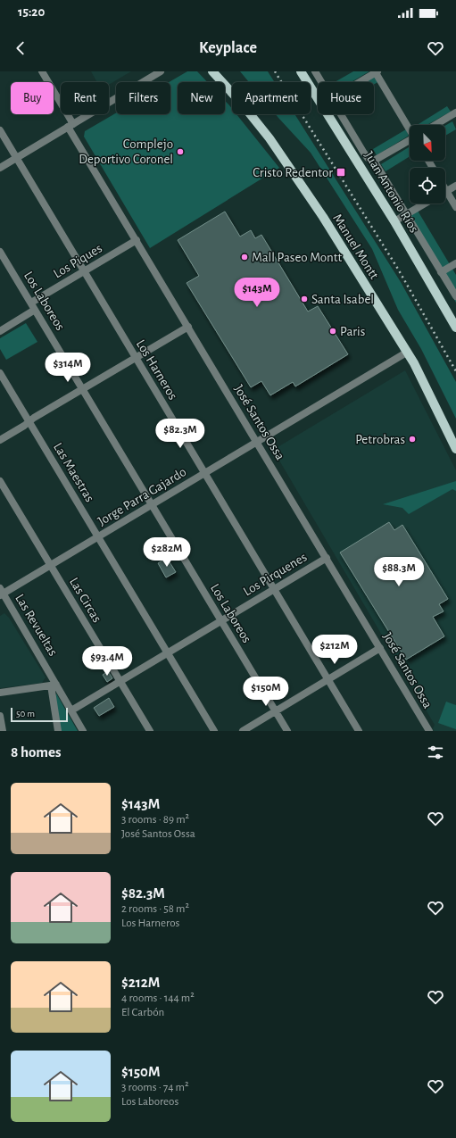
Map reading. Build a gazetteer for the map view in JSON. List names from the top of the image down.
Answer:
{
  "streets": {
    "main road": ["Juan Antonio Ríos", "Manuel Montt"],
    "street": [
      "Los Piques",
      "Los Laboreos",
      "Los Harneros",
      "José Santos Ossa",
      "Las Maestras",
      "Jorge Parra Gajardo",
      "Los Pirquenes",
      "Las Circas",
      "Las Revueltas"
    ]
  },
  "crossings": [
    ["Manuel Montt", "Jorge Parra Gajardo"],
    ["Los Piques", "Los Laboreos"],
    ["Los Piques", "Los Harneros"],
    ["Los Piques", "José Santos Ossa"],
    ["Los Laboreos", "Jorge Parra Gajardo"],
    ["Los Laboreos", "Los Pirquenes"],
    ["Los Harneros", "Jorge Parra Gajardo"],
    ["Los Harneros", "Los Pirquenes"],
    ["José Santos Ossa", "Jorge Parra Gajardo"],
    ["José Santos Ossa", "Los Pirquenes"],
    ["Las Maestras", "Jorge Parra Gajardo"],
    ["Las Maestras", "Los Pirquenes"],
    ["Jorge Parra Gajardo", "Las Circas"],
    ["Jorge Parra Gajardo", "Las Revueltas"],
    ["Los Pirquenes", "Las Circas"],
    ["Los Pirquenes", "Las Revueltas"]
  ],
  "places": {
    "other": [
      "Complejo Deportivo Coronel",
      "Mall Paseo Montt",
      "Santa Isabel",
      "Paris",
      "Petrobras"
    ],
    "transit": ["Cristo Redentor"]
  },
  "scale_bar": "50 m",
  "north": "bottom right",
  "page": {
    "status": "15:20",
    "header": "Keyplace",
    "chip": [
      "Buy",
      "Rent",
      "Filters",
      "New",
      "Apartment",
      "House"
    ],
    "price": [
      "$143M",
      "$314M",
      "$82.3M",
      "$282M",
      "$88.3M",
      "$212M",
      "$93.4M",
      "$150M"
    ],
    "scale": "50 m",
    "heading": "8 homes",
    "list": [
      {
        "name": "$143M",
        "note": "3 rooms · 89 m² · José Santos Ossa"
      },
      {
        "name": "$82.3M",
        "note": "2 rooms · 58 m² · Los Harneros"
      },
      {
        "name": "$212M",
        "note": "4 rooms · 144 m² · El Carbón"
      },
      {
        "name": "$150M",
        "note": "3 rooms · 74 m² · Los Laboreos"
      }
    ]
  }
}
